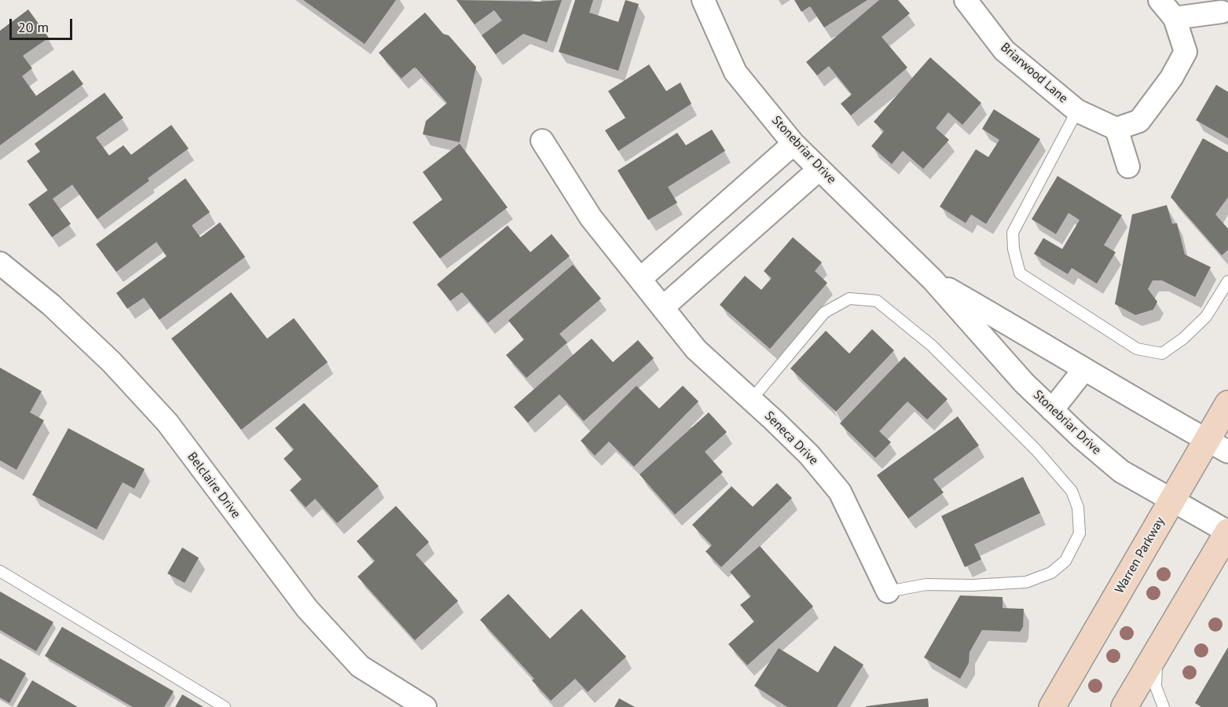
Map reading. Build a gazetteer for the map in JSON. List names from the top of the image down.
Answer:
{
  "streets": {
    "main road": ["Warren Parkway"],
    "street": [
      "Briarwood Lane",
      "Stonebriar Drive",
      "Seneca Drive",
      "Belclaire Drive"
    ]
  },
  "crossings": [
    ["Stonebriar Drive", "Warren Parkway"]
  ],
  "scale_bar": "20 m"
}
